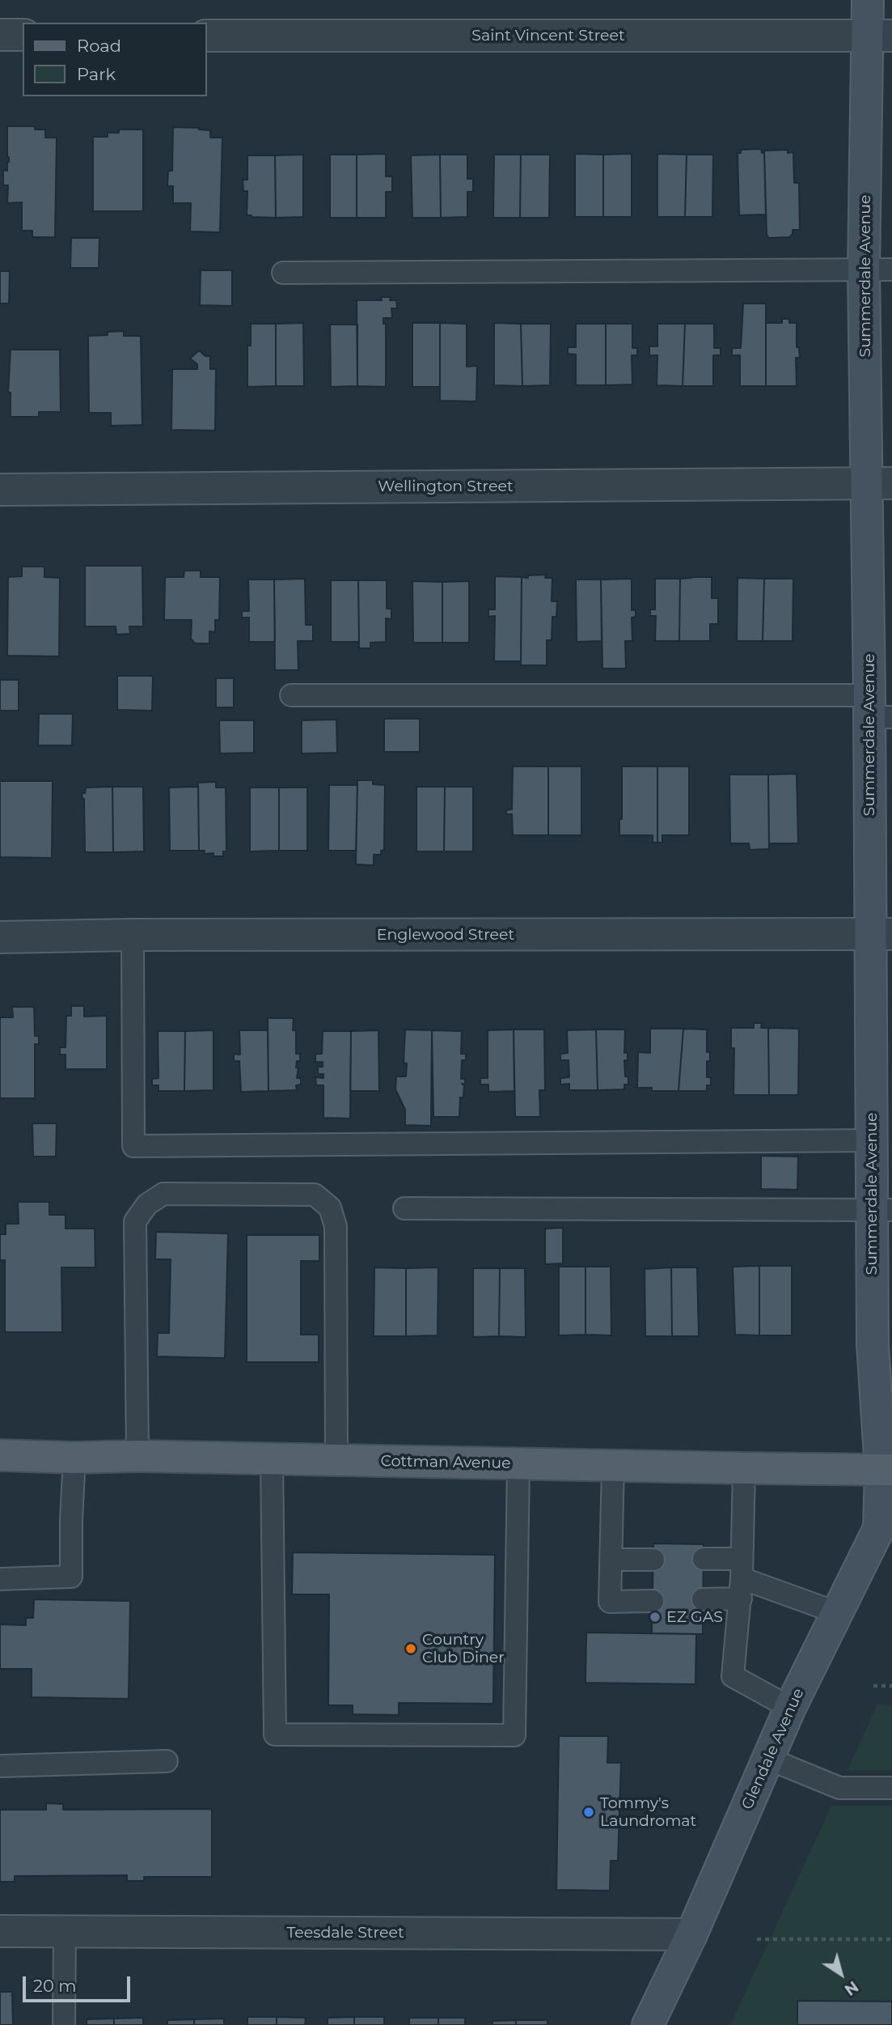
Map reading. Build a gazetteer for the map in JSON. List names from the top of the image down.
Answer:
{
  "streets": {
    "main road": ["Cottman Avenue"],
    "street": [
      "Saint Vincent Street",
      "Summerdale Avenue",
      "Wellington Street",
      "Englewood Street",
      "Glendale Avenue",
      "Teesdale Street"
    ]
  },
  "crossings": [
    ["Saint Vincent Street", "Summerdale Avenue"],
    ["Summerdale Avenue", "Wellington Street"],
    ["Summerdale Avenue", "Englewood Street"],
    ["Summerdale Avenue", "Cottman Avenue"],
    ["Summerdale Avenue", "Glendale Avenue"],
    ["Cottman Avenue", "Glendale Avenue"],
    ["Glendale Avenue", "Teesdale Street"]
  ],
  "places": ["EZ GAS", "Country Club Diner", "Tommy's Laundromat"],
  "legend": ["Road", "Park"],
  "scale_bar": "20 m",
  "north": "bottom right"
}
